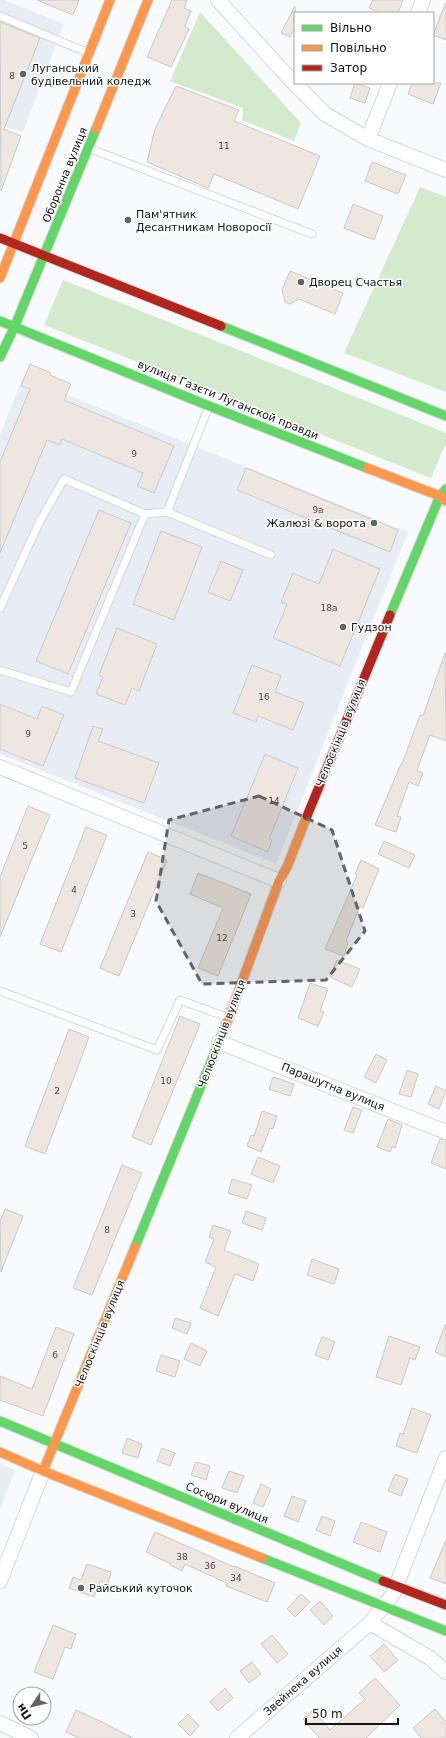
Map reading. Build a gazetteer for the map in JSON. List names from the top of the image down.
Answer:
{
  "streets": {
    "street": [
      "Оборонна вулиця",
      "вулиця Газєти Луганской правди",
      "Челюскінців вулиця",
      "Парашутна вулиця",
      "Сосюри вулиця",
      "Звейнека вулиця"
    ]
  },
  "crossings": [
    ["Оборонна вулиця", "вулиця Газєти Луганской правди"],
    ["вулиця Газєти Луганской правди", "Челюскінців вулиця"],
    ["Челюскінців вулиця", "Парашутна вулиця"],
    ["Челюскінців вулиця", "Сосюри вулиця"],
    ["Сосюри вулиця", "Звейнека вулиця"]
  ],
  "places": [
    "Луганський будівельний коледж",
    "Пам'ятник Десантникам Новоросії",
    "Дворец Счастья",
    "Жалюзі & ворота",
    "Гудзон",
    "Райський куточок"
  ],
  "house_numbers": [
    "8",
    "11",
    "9",
    "9а",
    "18а",
    "16",
    "9",
    "14",
    "5",
    "4",
    "3",
    "12",
    "10",
    "2",
    "8",
    "6",
    "38",
    "36",
    "34"
  ],
  "legend": ["Вільно", "Повільно", "Затор"],
  "scale_bar": "50 m",
  "north": "bottom left"
}
